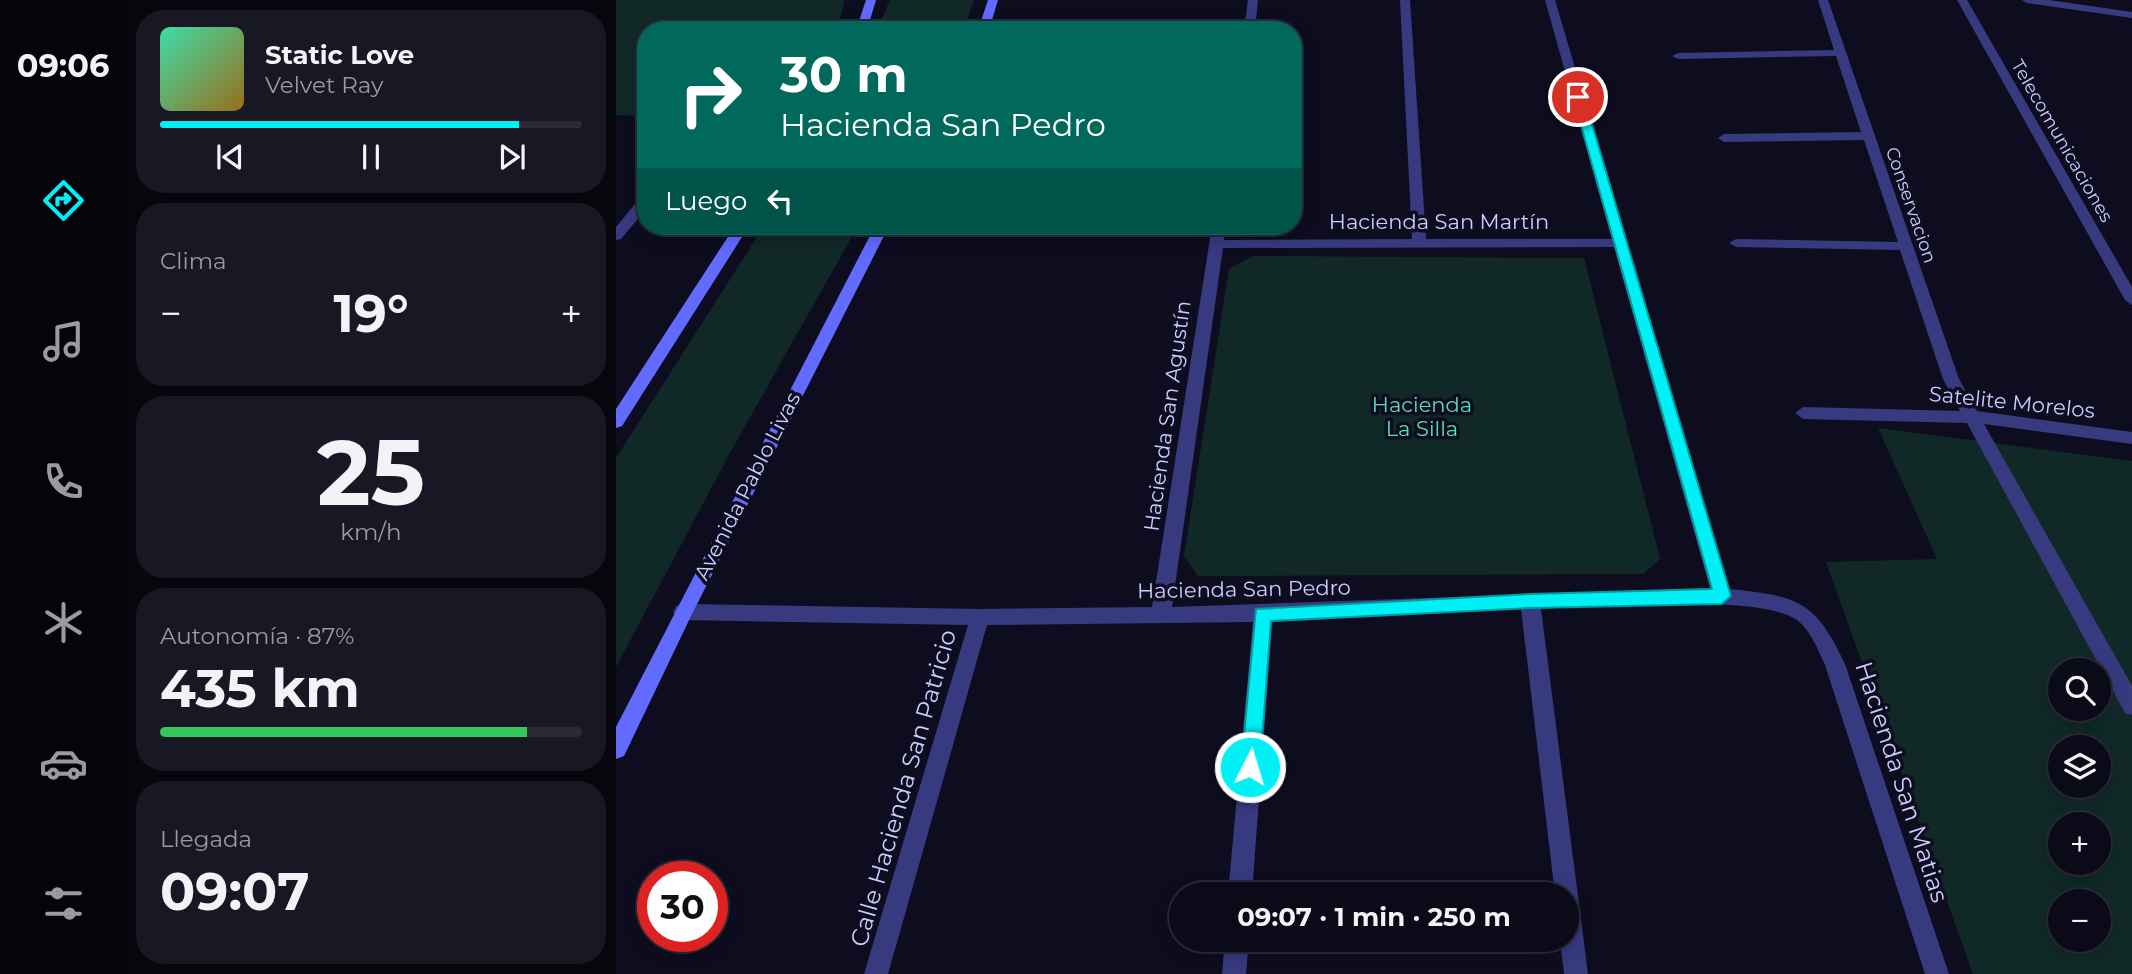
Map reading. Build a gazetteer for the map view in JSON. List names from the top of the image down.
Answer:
{
  "streets": {
    "main road": ["Avenida Pablo Livas"],
    "street": [
      "Telecomunicaciones",
      "Conservacion",
      "Hacienda San Martín",
      "Satelite Morelos",
      "Hacienda San Agustín",
      "Hacienda San Pedro",
      "Hacienda San Matias",
      "Calle Hacienda San Patricio"
    ]
  },
  "crossings": [
    ["Conservacion", "Satelite Morelos"],
    ["Hacienda San Martín", "Hacienda San Agustín"],
    ["Hacienda San Agustín", "Hacienda San Pedro"],
    ["Avenida Pablo Livas", "Hacienda San Pedro"],
    ["Hacienda San Pedro", "Hacienda San Matias"],
    ["Hacienda San Pedro", "Calle Hacienda San Patricio"]
  ],
  "parks": ["Hacienda La Silla"],
  "page": {
    "tabs": "09:06",
    "turn": ["30 m", "Hacienda San Pedro"],
    "song": ["Static Love", "Velvet Ray"],
    "then": "Luego",
    "tile": [
      "Clima",
      ["25", "km/h"],
      ["Autonomía · 87%", "435 km"],
      ["Llegada", "09:07"]
    ],
    "heat": ["−", "19°", "+"],
    "map_buttons": ["+", "−"],
    "limit": "30",
    "trip": "09:07 · 1 min · 250 m"
  }
}
